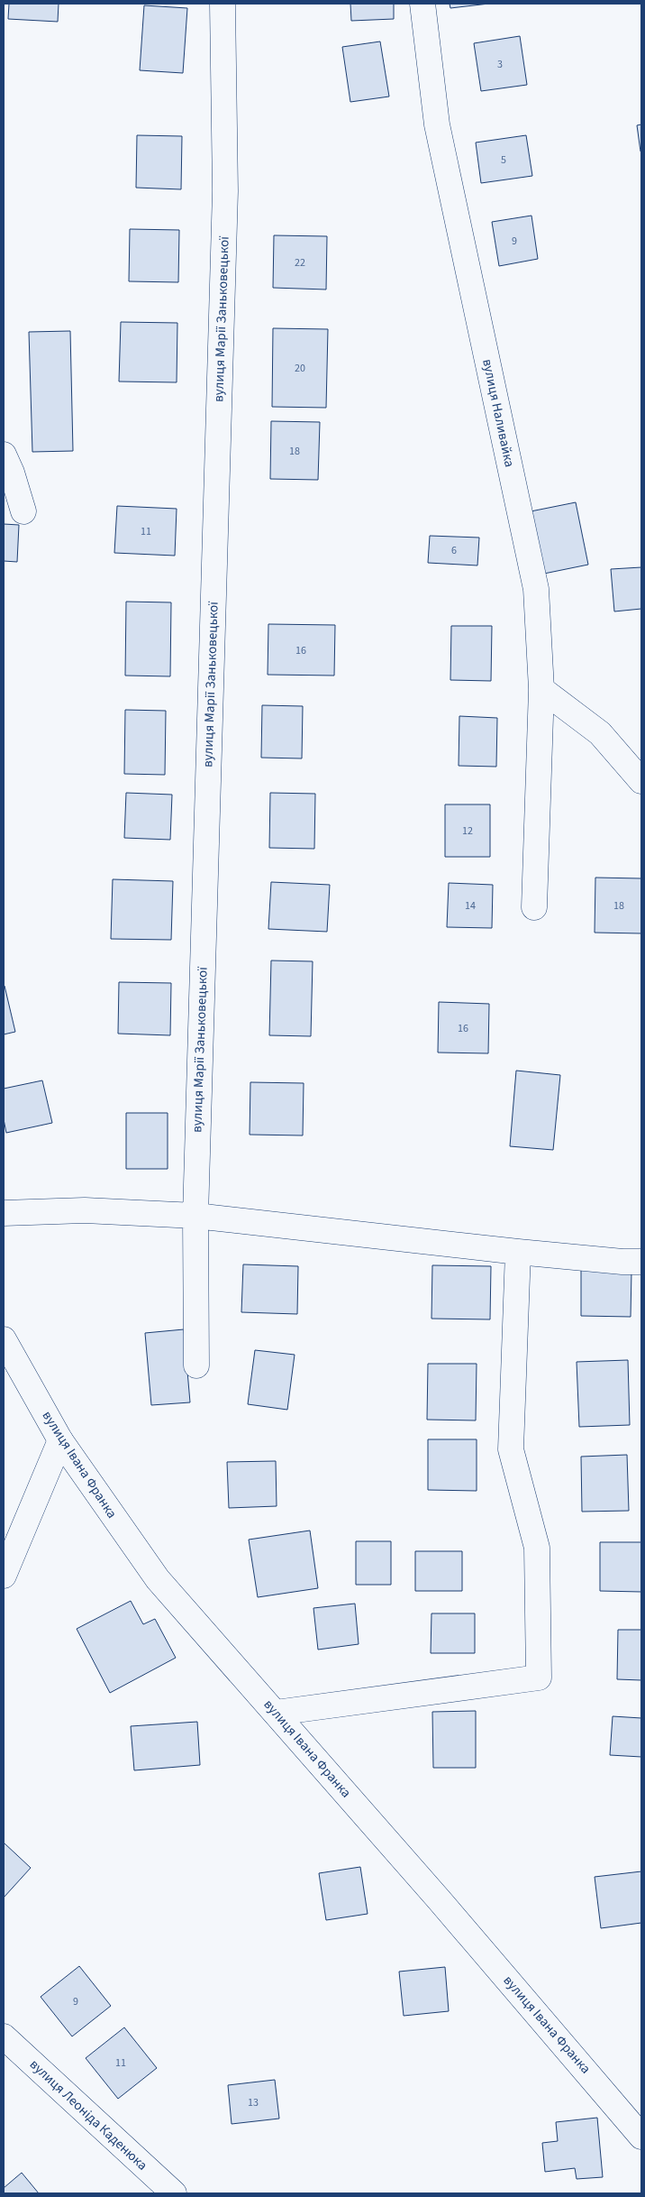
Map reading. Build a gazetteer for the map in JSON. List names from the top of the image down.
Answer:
{
  "streets": {
    "street": [
      "вулиця Марії Заньковецької",
      "вулиця Наливайка",
      "вулиця Івана Франка",
      "вулиця Леоніда Каденюка"
    ]
  },
  "house_numbers": [
    "3",
    "5",
    "9",
    "22",
    "20",
    "18",
    "11",
    "6",
    "16",
    "12",
    "14",
    "18",
    "16",
    "9",
    "11",
    "13"
  ]
}
